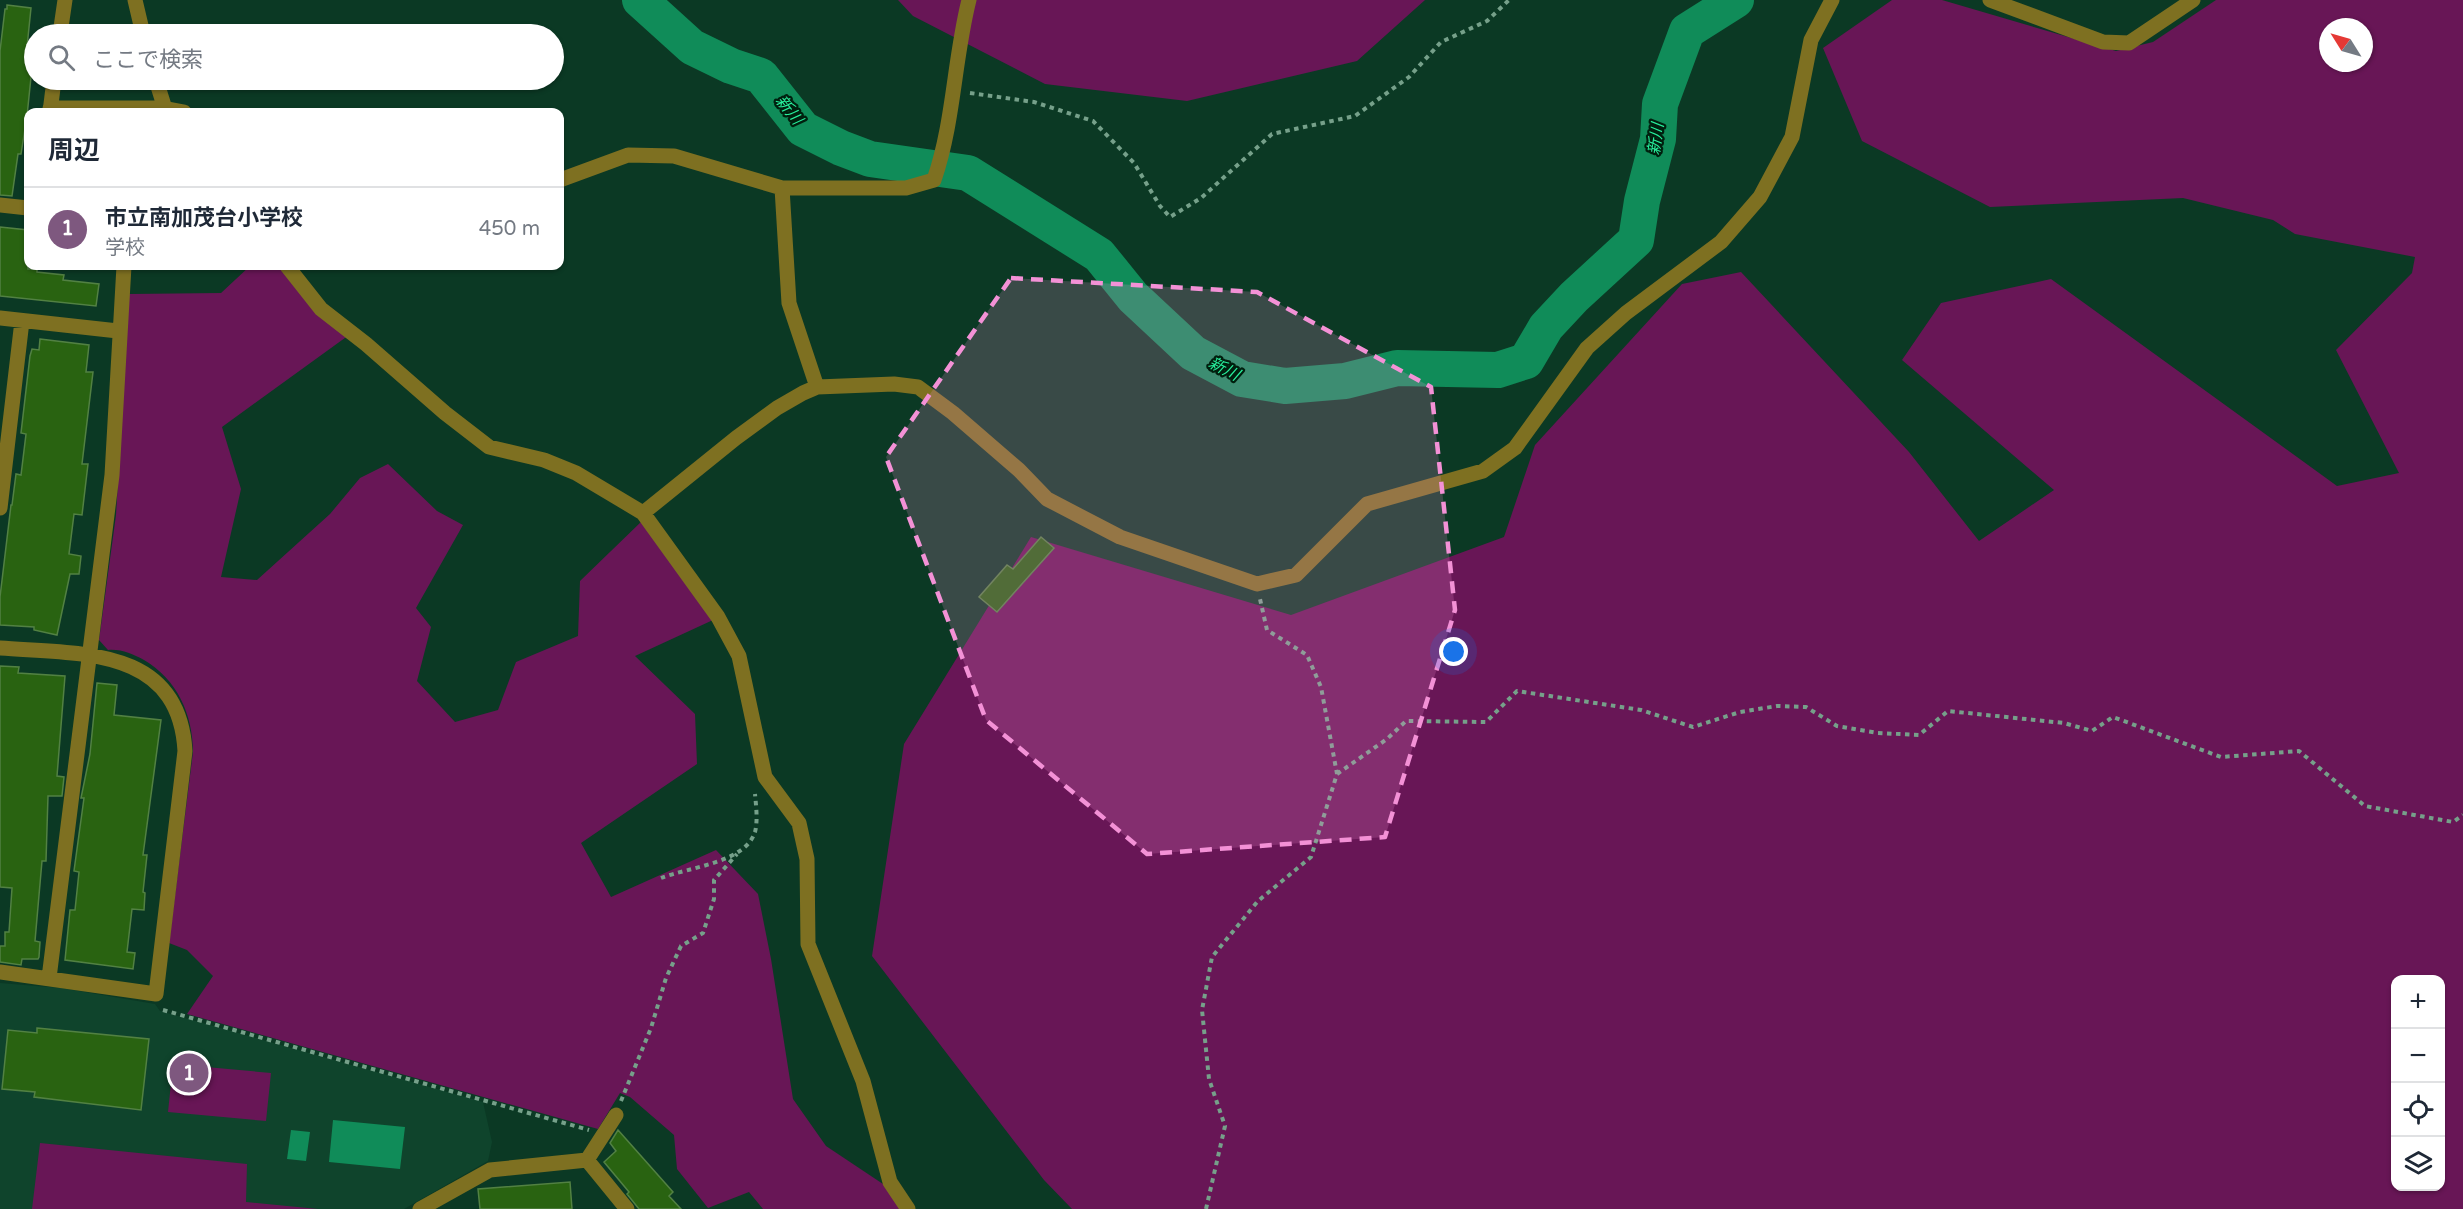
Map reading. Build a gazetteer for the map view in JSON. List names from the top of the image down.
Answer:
{
  "water": ["新川"],
  "north": "top left",
  "page": {
    "search": "ここで検索",
    "heading": "周辺",
    "list": [
      {
        "mark": "1",
        "name": "市立南加茂台小学校",
        "note": "学校",
        "value": "450 m"
      }
    ],
    "map_buttons": ["+", "−"],
    "pins": "1"
  }
}
